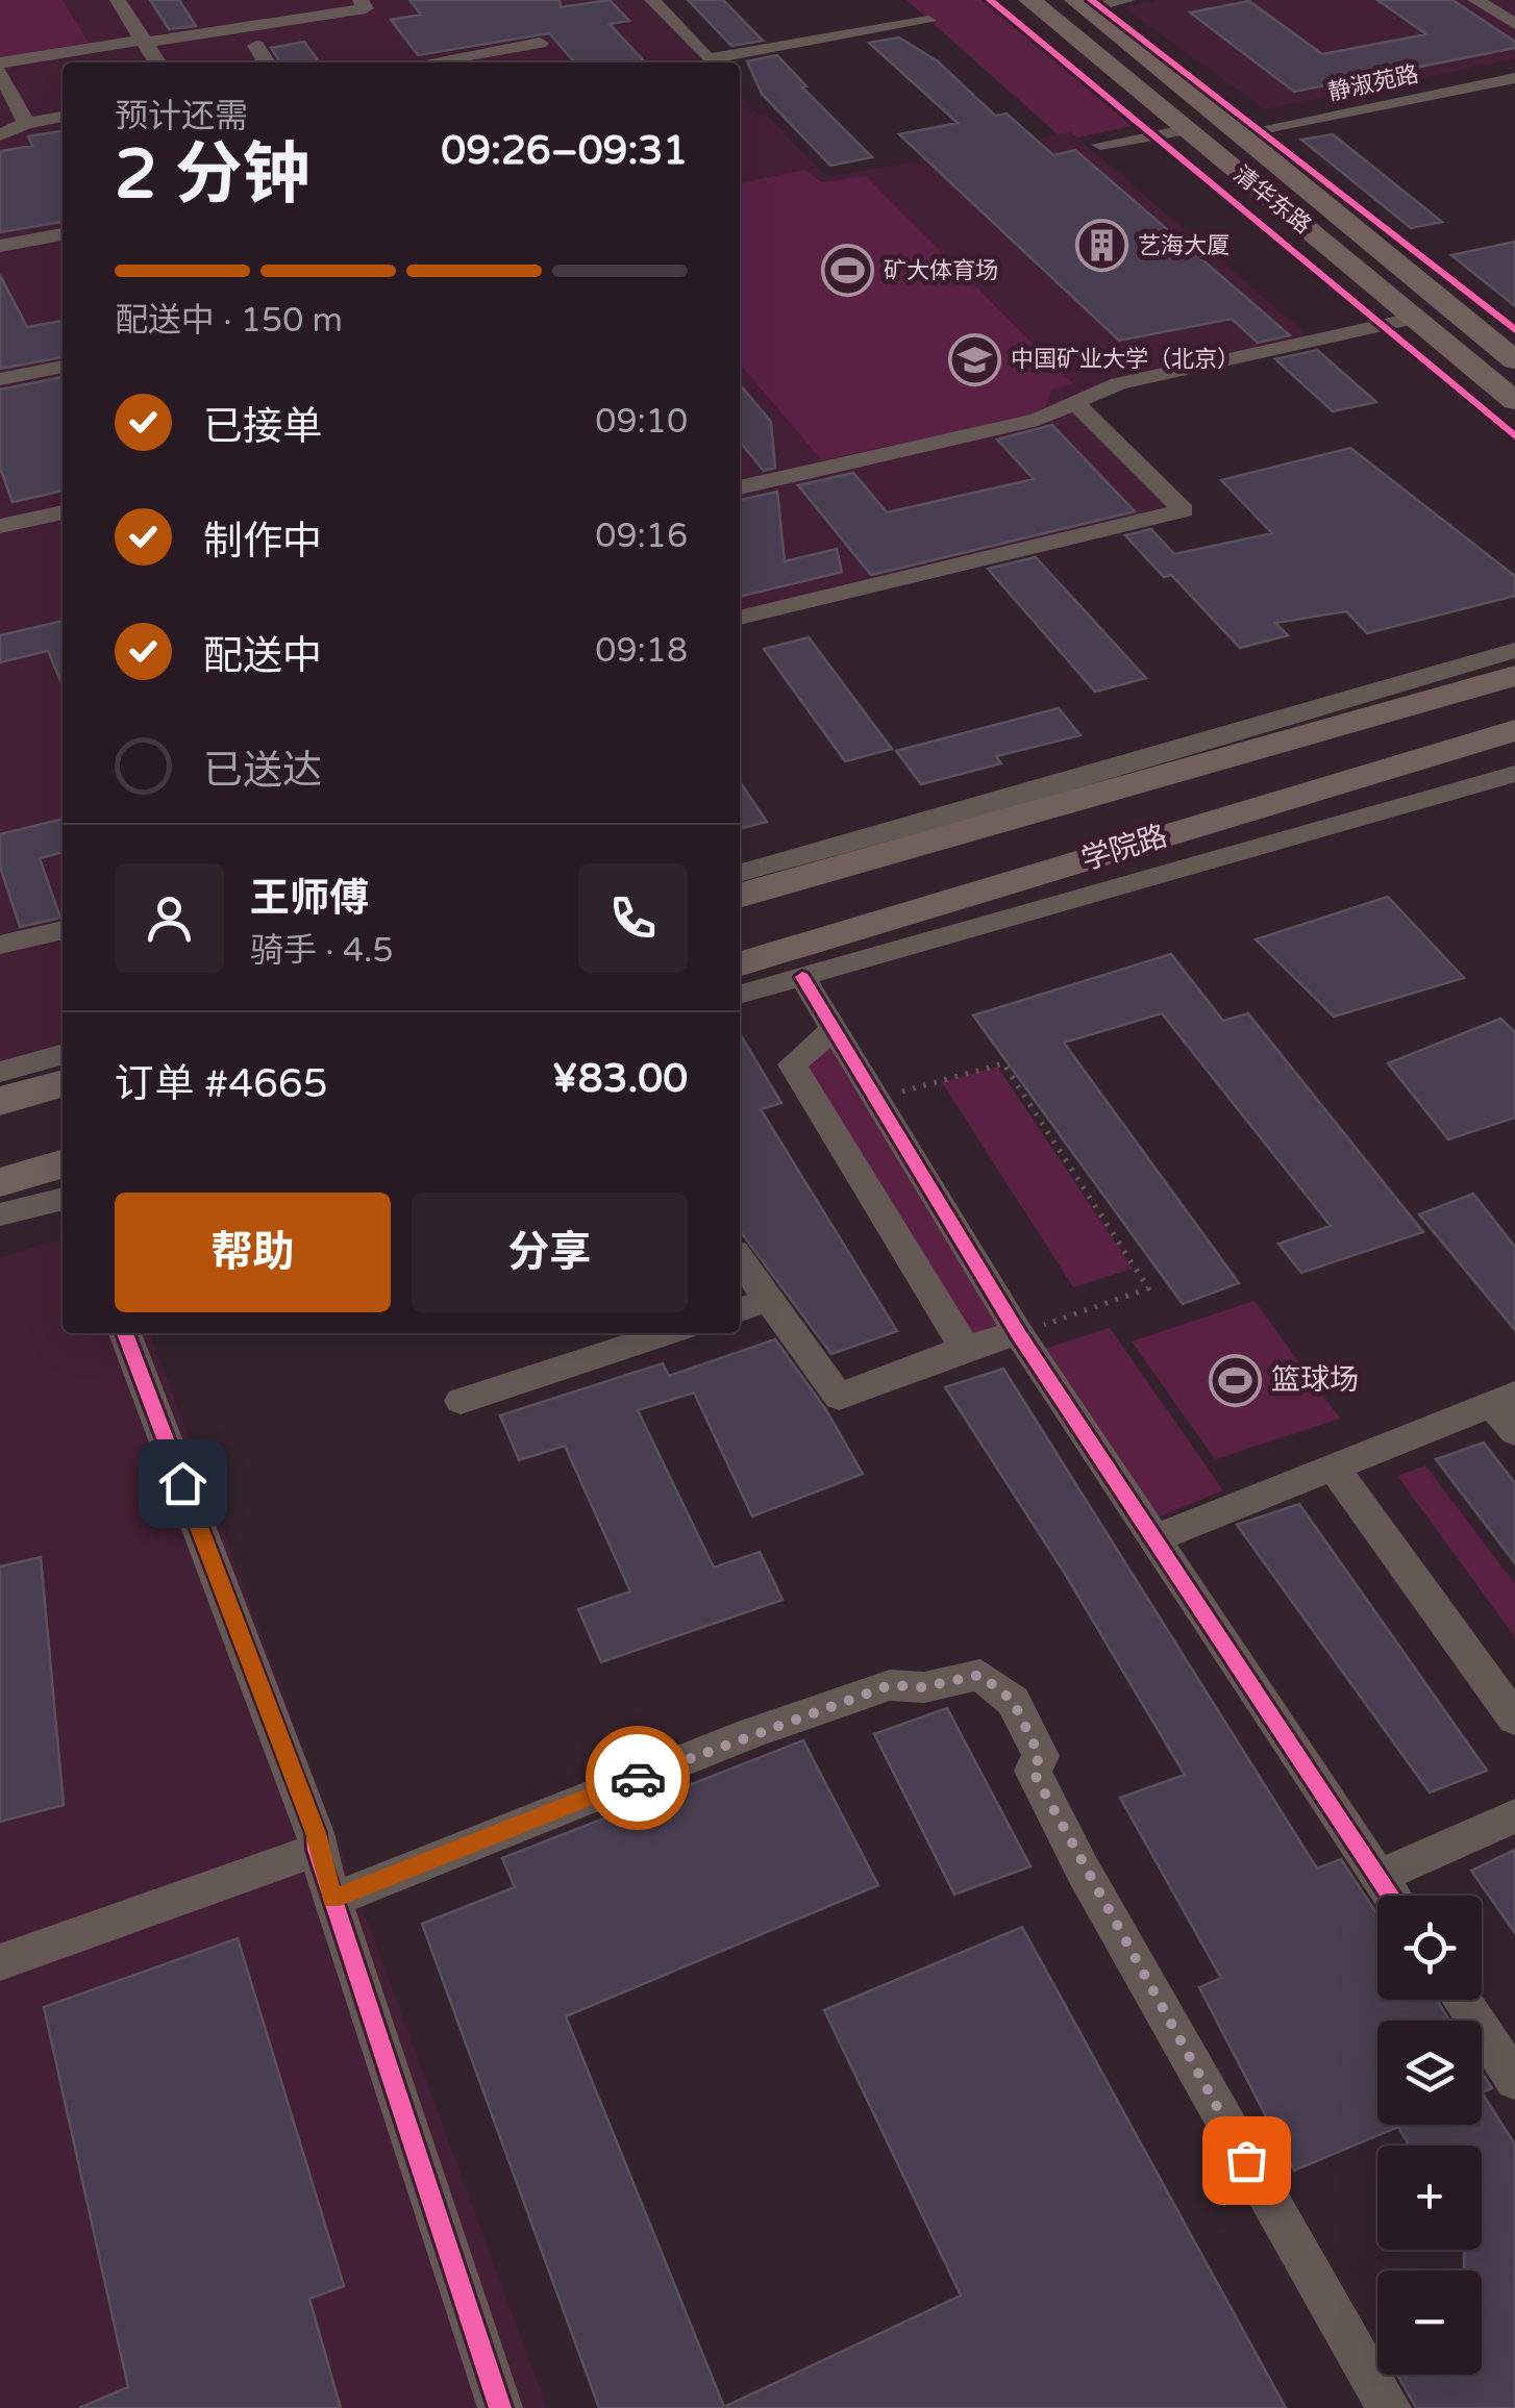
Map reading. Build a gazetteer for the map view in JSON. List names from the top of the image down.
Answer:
{
  "streets": {
    "main road": ["清华东路", "学院路"],
    "street": ["静淑苑路"]
  },
  "crossings": [
    ["静淑苑路", "清华东路"]
  ],
  "places": {
    "building": ["艺海大厦"],
    "sports": ["矿大体育场", "篮球场"],
    "school or university": ["中国矿业大学（北京）"]
  },
  "page": {
    "heading": ["2 分钟", "预计还需", "09:26–09:31"],
    "panel": [
      "王师傅",
      "骑手 · 4.5",
      "订单 #4665",
      "¥83.00"
    ],
    "bar": "配送中 · 150 m",
    "list": [
      ["已接单", "09:10"],
      ["制作中", "09:16"],
      ["配送中", "09:18"],
      "已送达"
    ],
    "buttons": ["帮助", "分享"],
    "map_buttons": ["+", "−"]
  }
}
